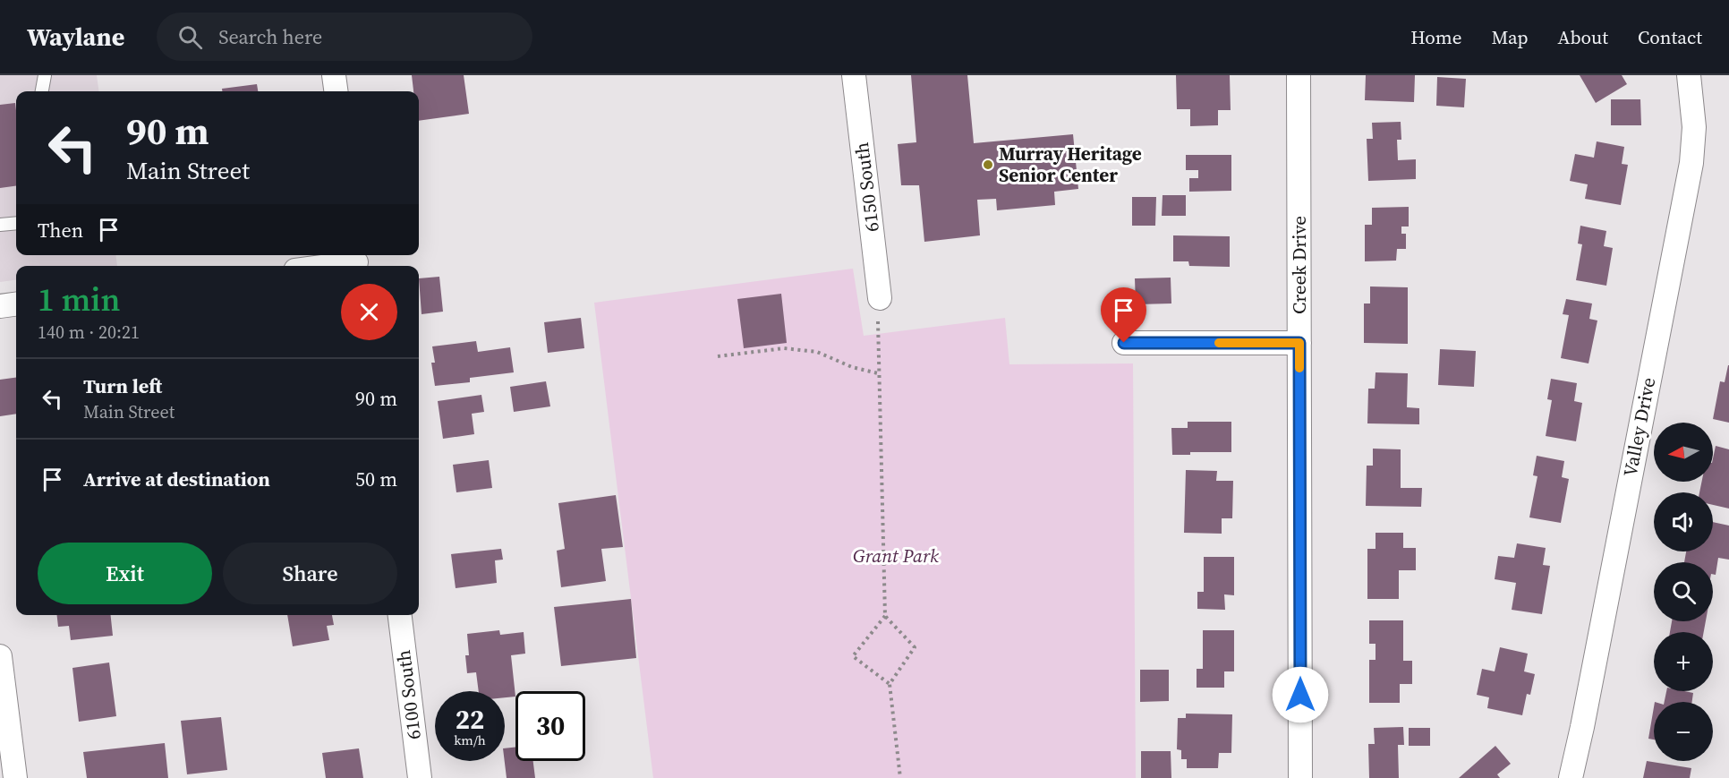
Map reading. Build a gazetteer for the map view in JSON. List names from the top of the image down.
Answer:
{
  "streets": {
    "street": [
      "6150 South",
      "Creek Drive",
      "Valley Drive",
      "6100 South"
    ]
  },
  "parks": ["Grant Park"],
  "places": ["Murray Heritage Senior Center"],
  "north": "left",
  "page": {
    "header": "Waylane",
    "search": "Search here",
    "nav": [
      "Home",
      "Map",
      "About",
      "Contact"
    ],
    "turn": ["90 m", "Main Street"],
    "then": "Then",
    "heading": ["1 min", "140 m · 20:21"],
    "list": [
      {
        "name": "Turn left",
        "note": "Main Street",
        "value": "90 m"
      },
      {
        "name": "Arrive at destination",
        "value": "50 m"
      }
    ],
    "map_buttons": ["+", "−"],
    "buttons": ["Exit", "Share"],
    "speed": "22 km/h",
    "limit": "30"
  }
}
